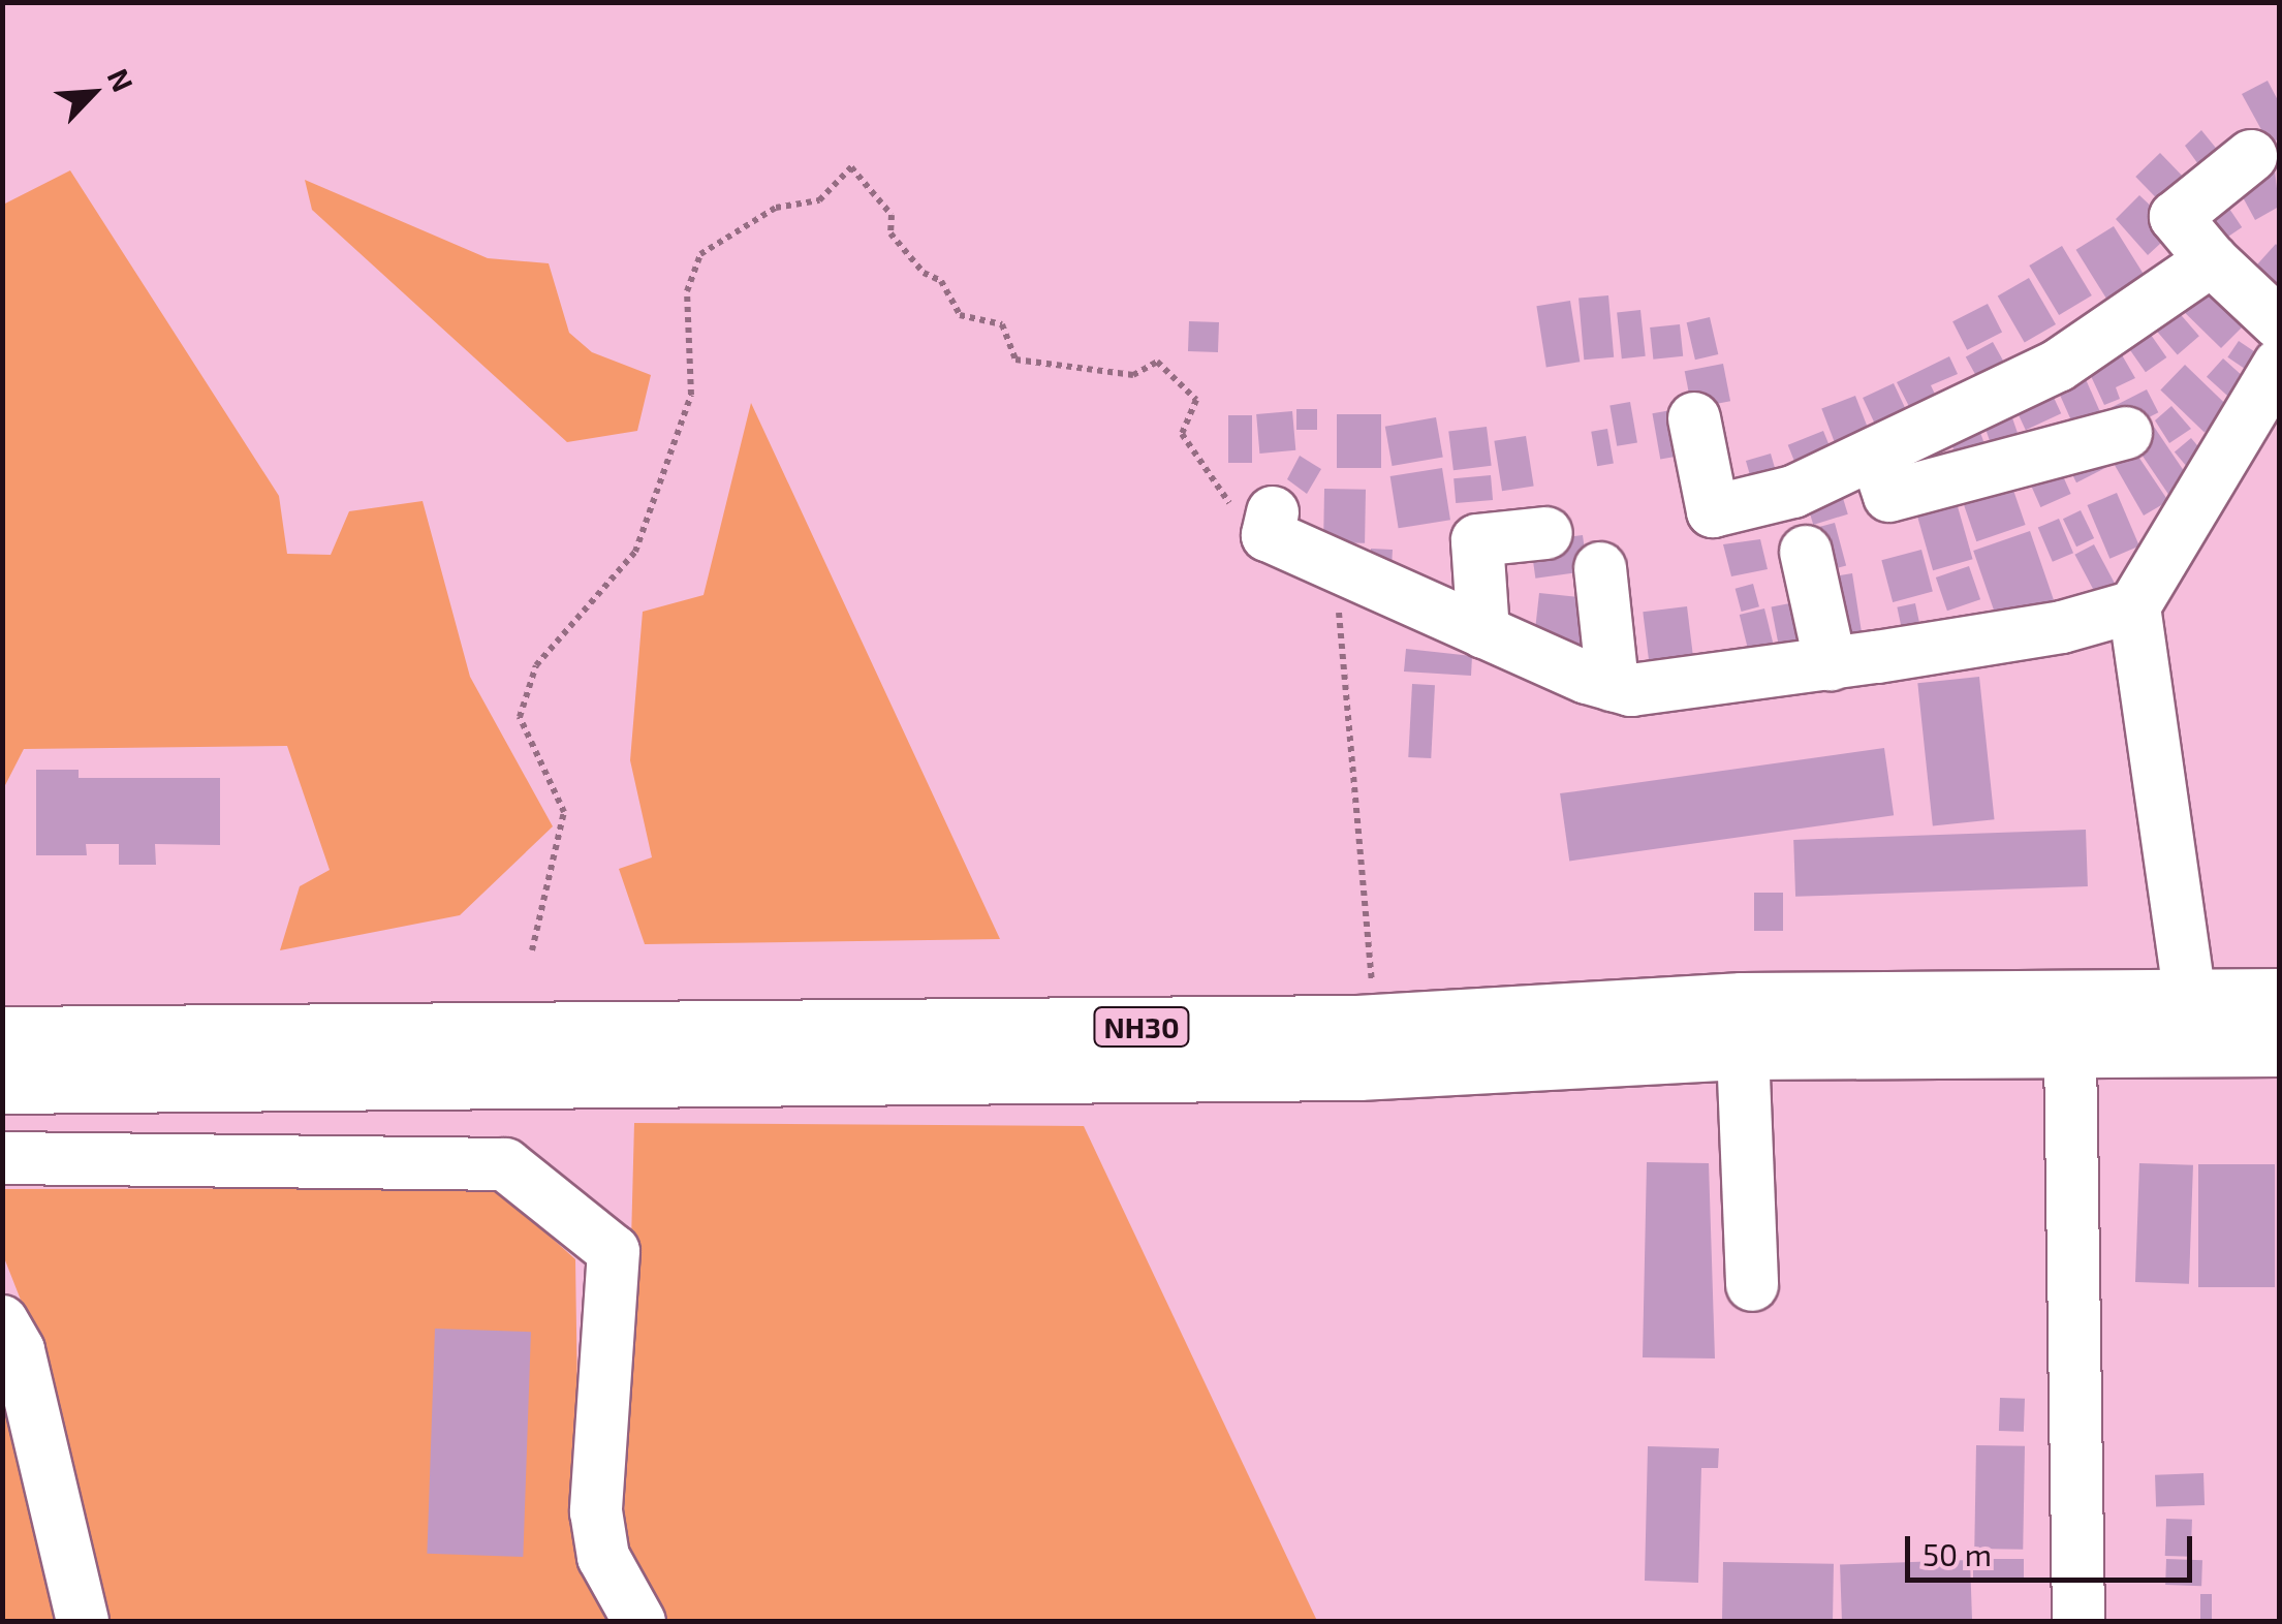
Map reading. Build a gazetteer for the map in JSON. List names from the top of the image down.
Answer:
{
  "streets": {
    "highway": ["NH30"]
  },
  "scale_bar": "50 m",
  "north": "top right"
}
